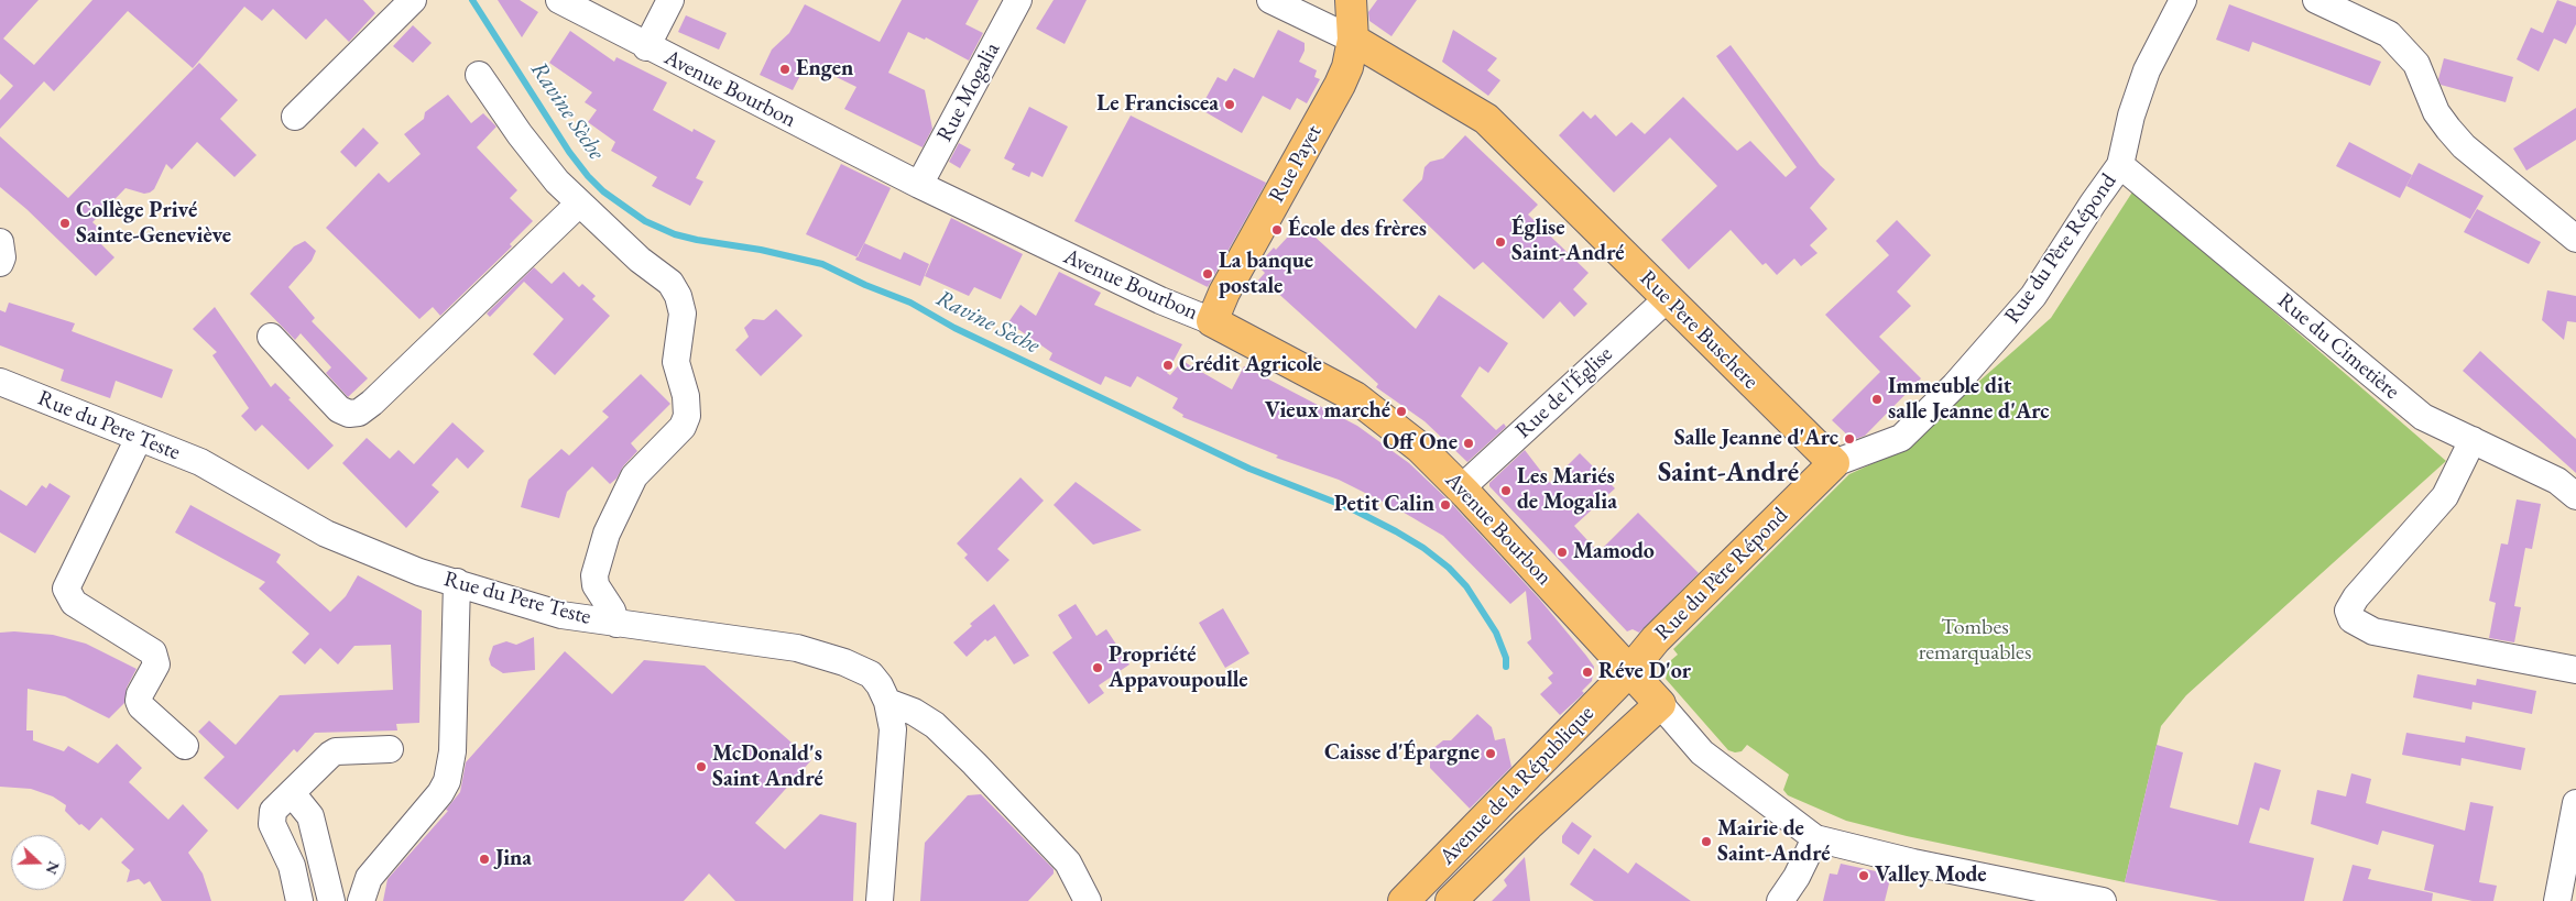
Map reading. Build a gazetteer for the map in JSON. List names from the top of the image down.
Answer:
{
  "streets": {
    "main road": [
      "Avenue Bourbon",
      "Rue Payet",
      "Rue du Père Répond",
      "Rue Pere Buschere",
      "Avenue de la République"
    ],
    "street": [
      "Rue Mogalia",
      "Rue du Cimetière",
      "Rue de l'Église",
      "Rue du Pere Teste"
    ]
  },
  "crossings": [
    ["Avenue Bourbon", "Rue Mogalia"],
    ["Avenue Bourbon", "Rue Payet"],
    ["Avenue Bourbon", "Rue du Père Répond"],
    ["Avenue Bourbon", "Rue de l'Église"],
    ["Avenue Bourbon", "Avenue de la République"],
    ["Rue Payet", "Rue Pere Buschere"],
    ["Rue du Père Répond", "Rue Pere Buschere"],
    ["Rue du Père Répond", "Rue du Cimetière"],
    ["Rue du Père Répond", "Avenue de la République"],
    ["Rue Pere Buschere", "Rue de l'Église"]
  ],
  "districts": ["Saint-André"],
  "water": ["Ravine Sèche"],
  "parks": ["Tombes remarquables"],
  "places": [
    "Engen",
    "Le Franciscea",
    "Collège Privé Sainte-Geneviève",
    "École des frères",
    "Église Saint-André",
    "La banque postale",
    "Crédit Agricole",
    "Immeuble dit salle Jeanne d'Arc",
    "Vieux marché",
    "Salle Jeanne d'Arc",
    "Off One",
    "Les Mariés de Mogalia",
    "Petit Calin",
    "Mamodo",
    "Propriété Appavoupoulle",
    "Réve D'or",
    "Caisse d'Épargne",
    "McDonald's Saint André",
    "Mairie de Saint-André",
    "Jina",
    "Valley Mode"
  ],
  "north": "right"
}
